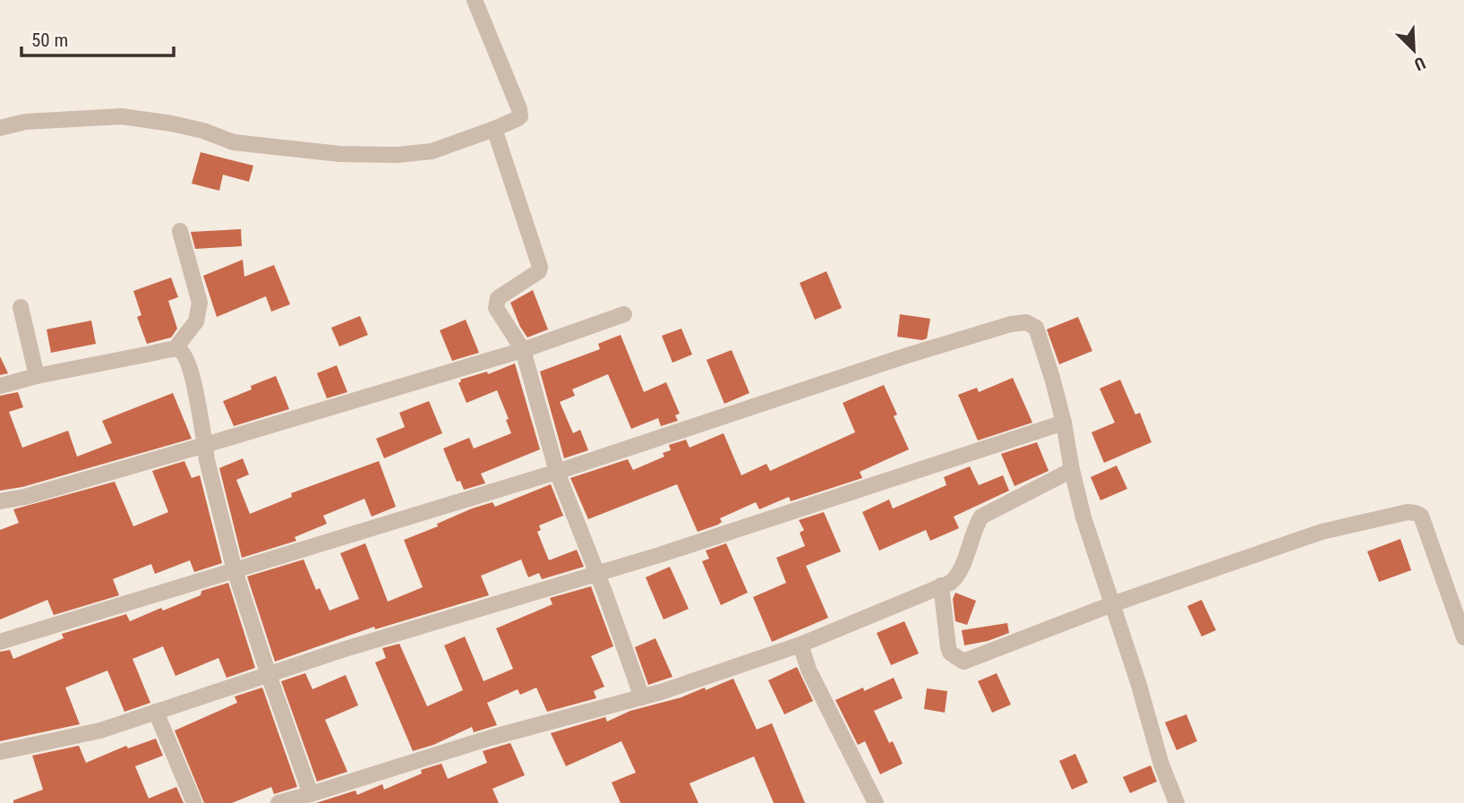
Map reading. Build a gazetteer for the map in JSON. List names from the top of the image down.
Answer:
{
  "scale_bar": "50 m",
  "north": "bottom right"
}
